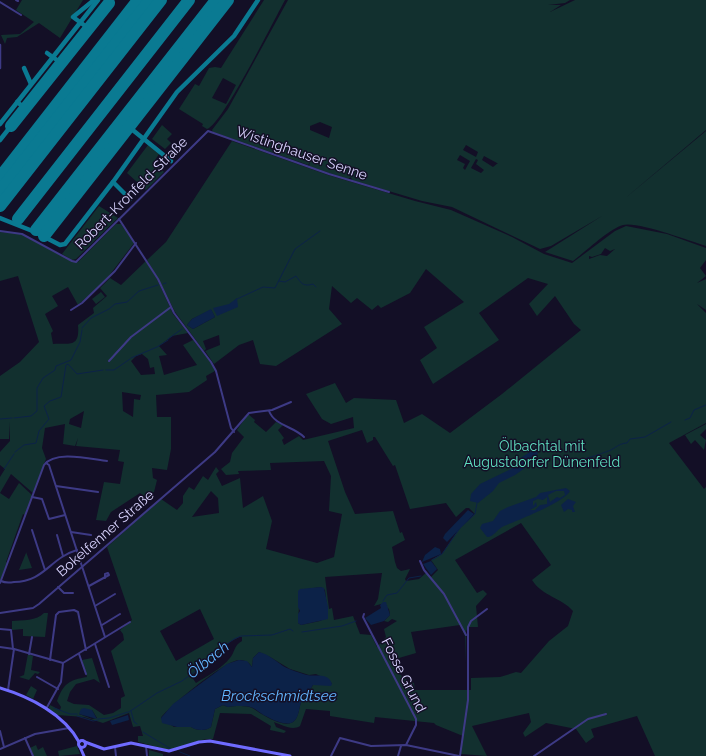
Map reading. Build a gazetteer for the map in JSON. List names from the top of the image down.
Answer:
{
  "streets": {
    "street": [
      "Wistinghauser Senne",
      "Robert-Kronfeld-Straße",
      "Bokelfenner Straße",
      "Fosse Grund"
    ]
  },
  "crossings": [
    ["Wistinghauser Senne", "Robert-Kronfeld-Straße"]
  ],
  "water": ["Ölbach", "Brockschmidtsee"],
  "parks": ["Ölbachtal mit Augustdorfer Dünenfeld"]
}
